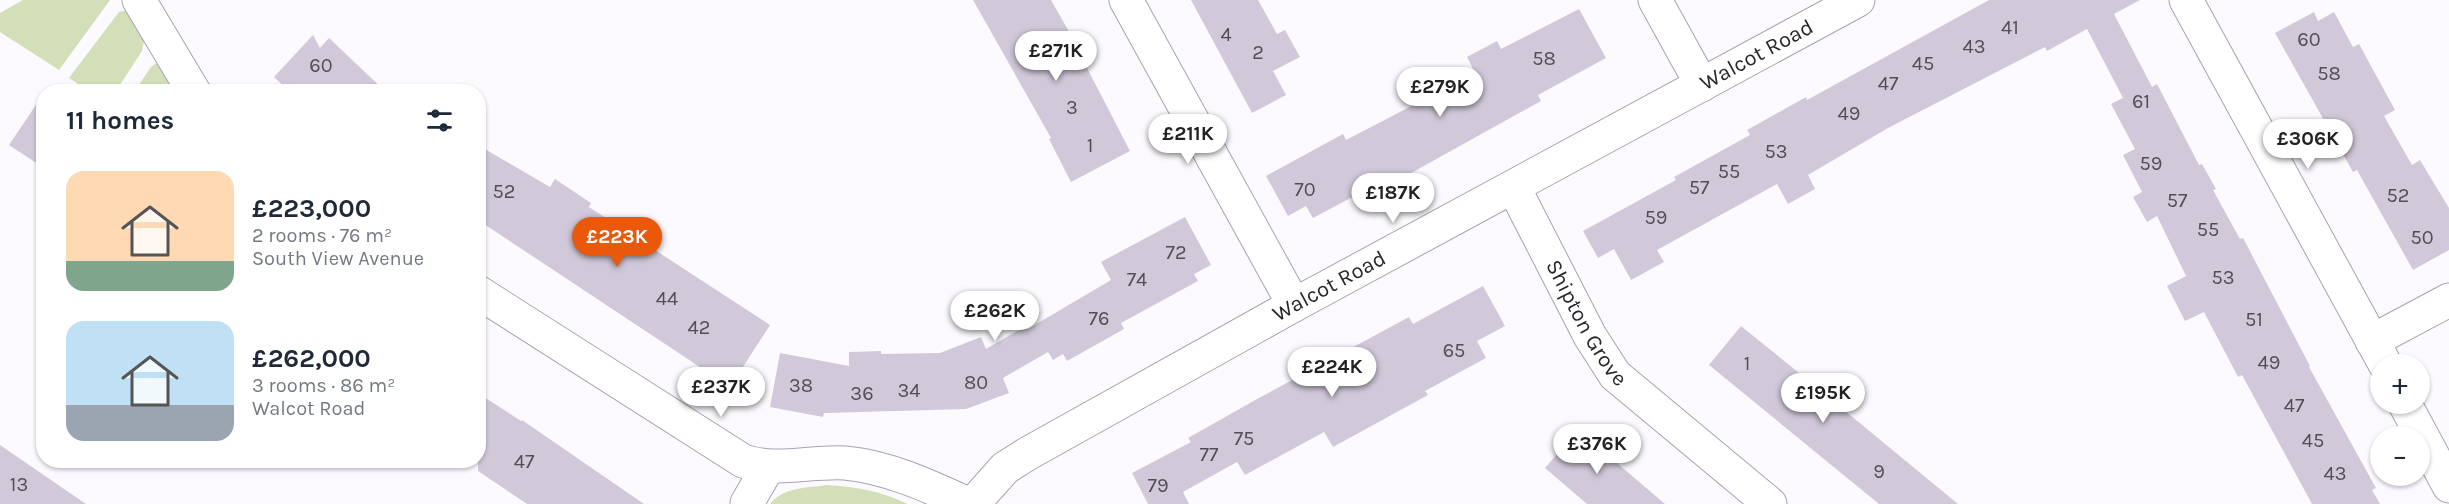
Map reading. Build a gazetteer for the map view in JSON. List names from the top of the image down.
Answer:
{
  "streets": {
    "street": ["Walcot Road", "Shipton Grove"]
  },
  "crossings": [
    ["Walcot Road", "Shipton Grove"]
  ],
  "house_numbers": [
    "41",
    "4",
    "60",
    "43",
    "2",
    "58",
    "45",
    "60",
    "58",
    "47",
    "61",
    "3",
    "49",
    "1",
    "53",
    "59",
    "55",
    "57",
    "70",
    "52",
    "52",
    "57",
    "59",
    "55",
    "50",
    "72",
    "53",
    "74",
    "44",
    "76",
    "51",
    "42",
    "65",
    "49",
    "1",
    "80",
    "38",
    "34",
    "36",
    "47",
    "75",
    "45",
    "77",
    "47",
    "9",
    "43",
    "13",
    "79"
  ],
  "page": {
    "price": [
      "£271K",
      "£279K",
      "£211K",
      "£306K",
      "£187K",
      "£223K",
      "£262K",
      "£224K",
      "£237K",
      "£195K",
      "£376K"
    ],
    "heading": "11 homes",
    "list": [
      {
        "name": "£223,000",
        "note": "2 rooms · 76 m² · South View Avenue"
      },
      {
        "name": "£262,000",
        "note": "3 rooms · 86 m² · Walcot Road"
      }
    ],
    "map_buttons": ["+", "−"]
  }
}
